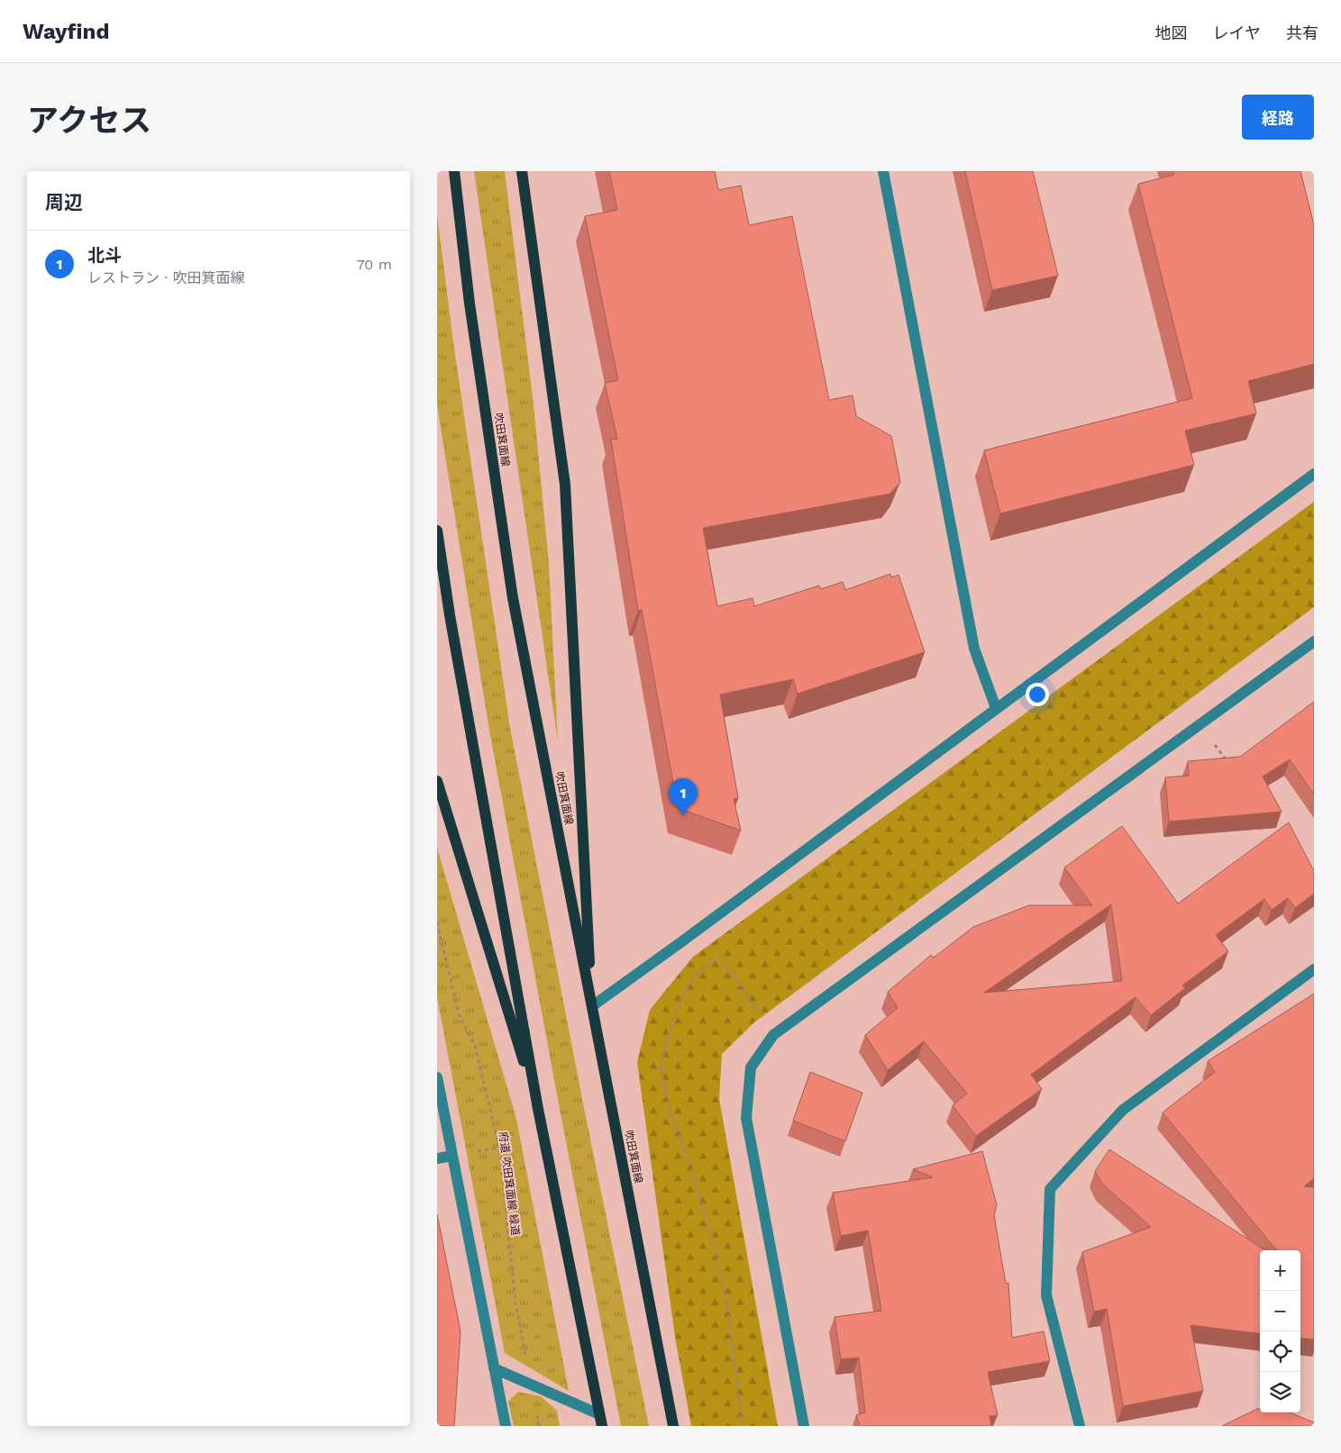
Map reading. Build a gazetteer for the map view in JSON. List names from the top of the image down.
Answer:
{
  "streets": {
    "main road": ["吹田箕面線"],
    "path": ["府道 吹田箕面線 緑道"]
  },
  "page": {
    "header": "Wayfind",
    "nav": ["地図", "レイヤ", "共有"],
    "title": "アクセス",
    "buttons": "経路",
    "heading": "周辺",
    "list": [
      {
        "mark": "1",
        "name": "北斗",
        "note": "レストラン · 吹田箕面線",
        "value": "70 m"
      }
    ],
    "pins": "1",
    "map_buttons": ["+", "−"]
  }
}
